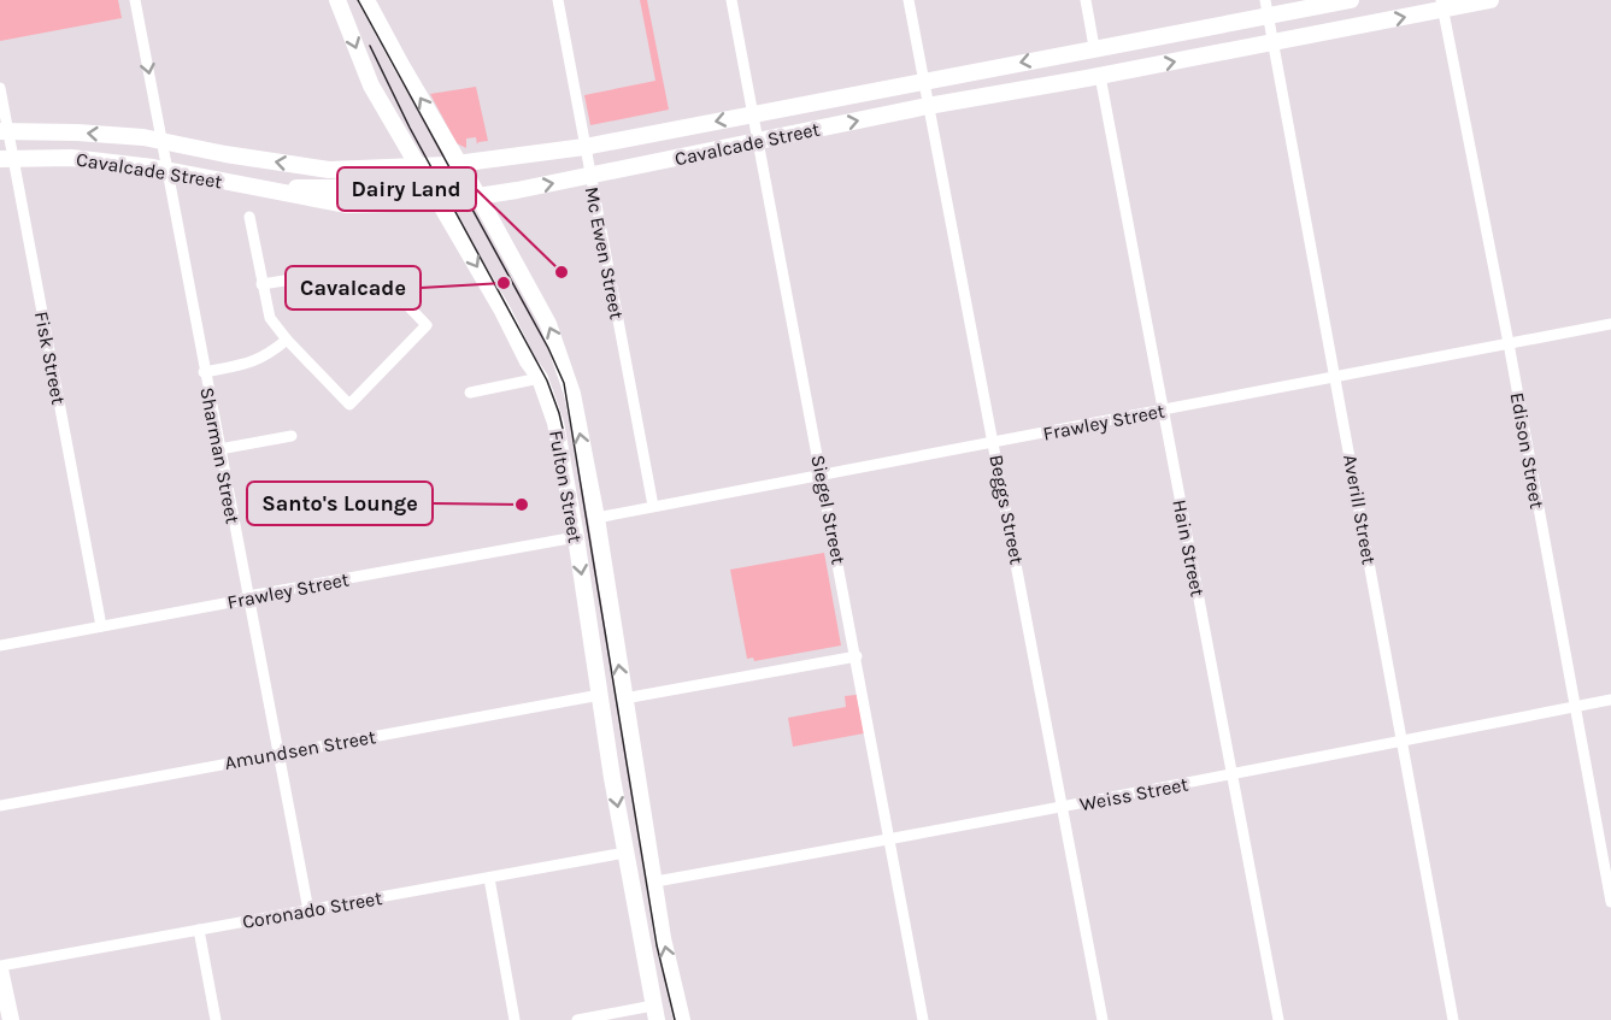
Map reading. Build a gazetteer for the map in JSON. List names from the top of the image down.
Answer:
{
  "streets": {
    "main road": ["Cavalcade Street", "Fulton Street"],
    "street": [
      "Mc Ewen Street",
      "Fisk Street",
      "Frawley Street",
      "Edison Street",
      "Sharman Street",
      "Siegel Street",
      "Beggs Street",
      "Averill Street",
      "Hain Street",
      "Amundsen Street",
      "Weiss Street",
      "Coronado Street"
    ]
  },
  "crossings": [
    ["Cavalcade Street", "Mc Ewen Street"],
    ["Cavalcade Street", "Fisk Street"],
    ["Cavalcade Street", "Edison Street"],
    ["Cavalcade Street", "Sharman Street"],
    ["Cavalcade Street", "Fulton Street"],
    ["Cavalcade Street", "Siegel Street"],
    ["Cavalcade Street", "Beggs Street"],
    ["Cavalcade Street", "Averill Street"],
    ["Cavalcade Street", "Hain Street"],
    ["Mc Ewen Street", "Frawley Street"],
    ["Fisk Street", "Frawley Street"],
    ["Frawley Street", "Edison Street"],
    ["Frawley Street", "Sharman Street"],
    ["Frawley Street", "Fulton Street"],
    ["Frawley Street", "Siegel Street"],
    ["Frawley Street", "Beggs Street"],
    ["Frawley Street", "Averill Street"],
    ["Frawley Street", "Hain Street"],
    ["Edison Street", "Weiss Street"],
    ["Sharman Street", "Amundsen Street"],
    ["Sharman Street", "Coronado Street"],
    ["Fulton Street", "Amundsen Street"],
    ["Fulton Street", "Weiss Street"],
    ["Fulton Street", "Coronado Street"],
    ["Siegel Street", "Weiss Street"],
    ["Beggs Street", "Weiss Street"],
    ["Averill Street", "Weiss Street"],
    ["Hain Street", "Weiss Street"]
  ],
  "places": ["Dairy Land", "Cavalcade", "Santo's Lounge"]
}
